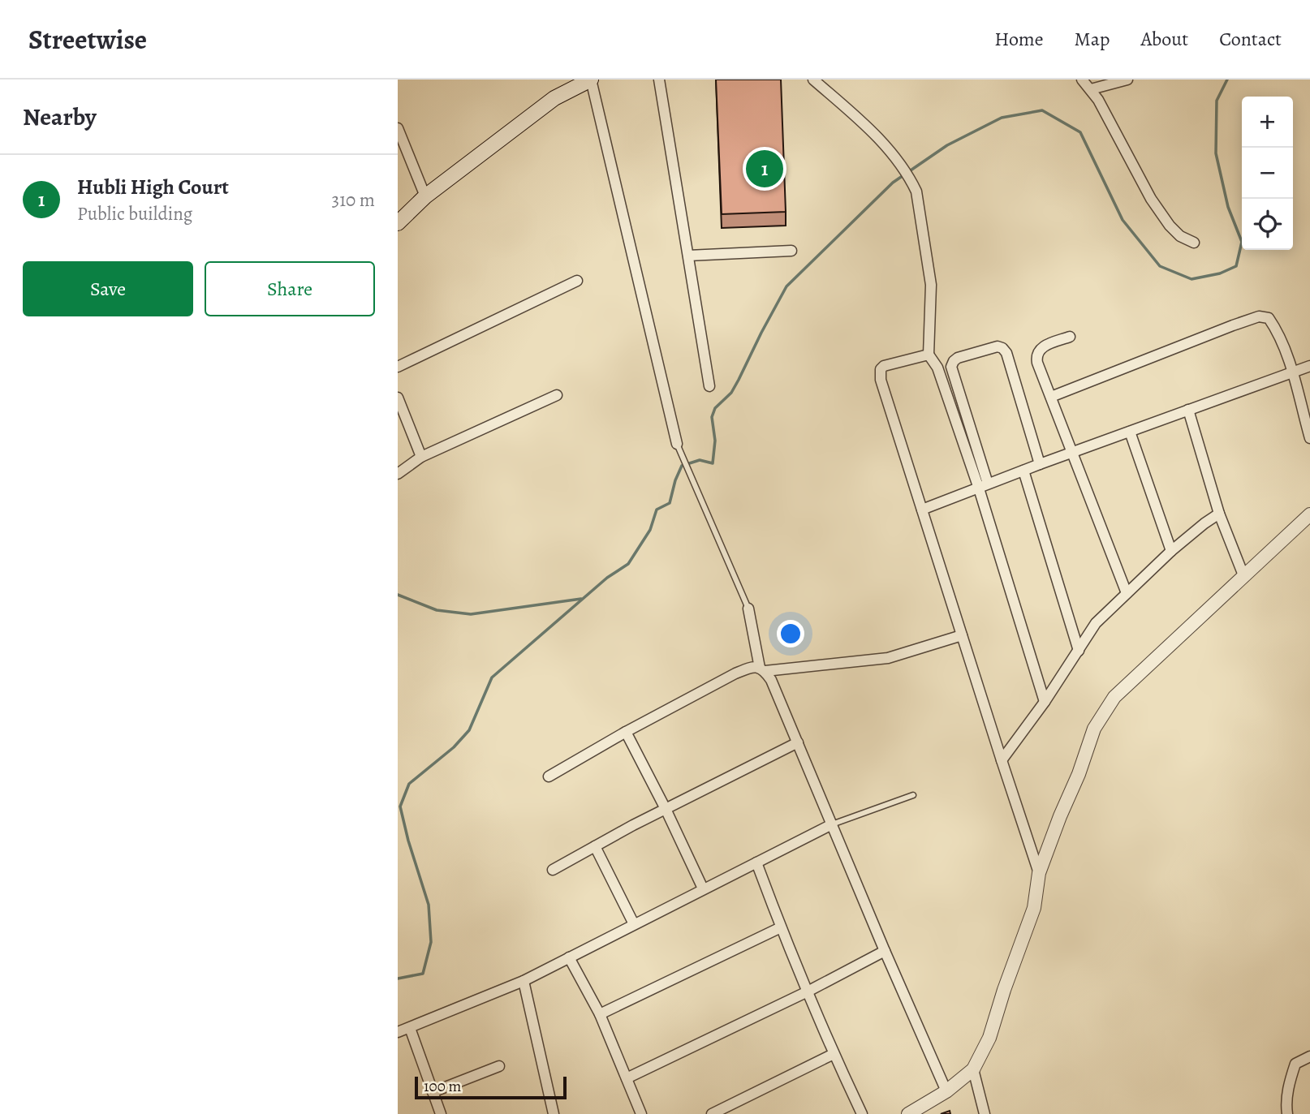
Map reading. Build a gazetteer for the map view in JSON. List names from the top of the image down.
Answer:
{
  "scale_bar": "100 m",
  "page": {
    "header": "Streetwise",
    "nav": [
      "Home",
      "Map",
      "About",
      "Contact"
    ],
    "heading": "Nearby",
    "map_buttons": ["+", "−"],
    "pins": "1",
    "list": [
      {
        "mark": "1",
        "name": "Hubli High Court",
        "note": "Public building",
        "value": "310 m"
      }
    ],
    "buttons": ["Save", "Share"],
    "scale": "100 m"
  }
}
